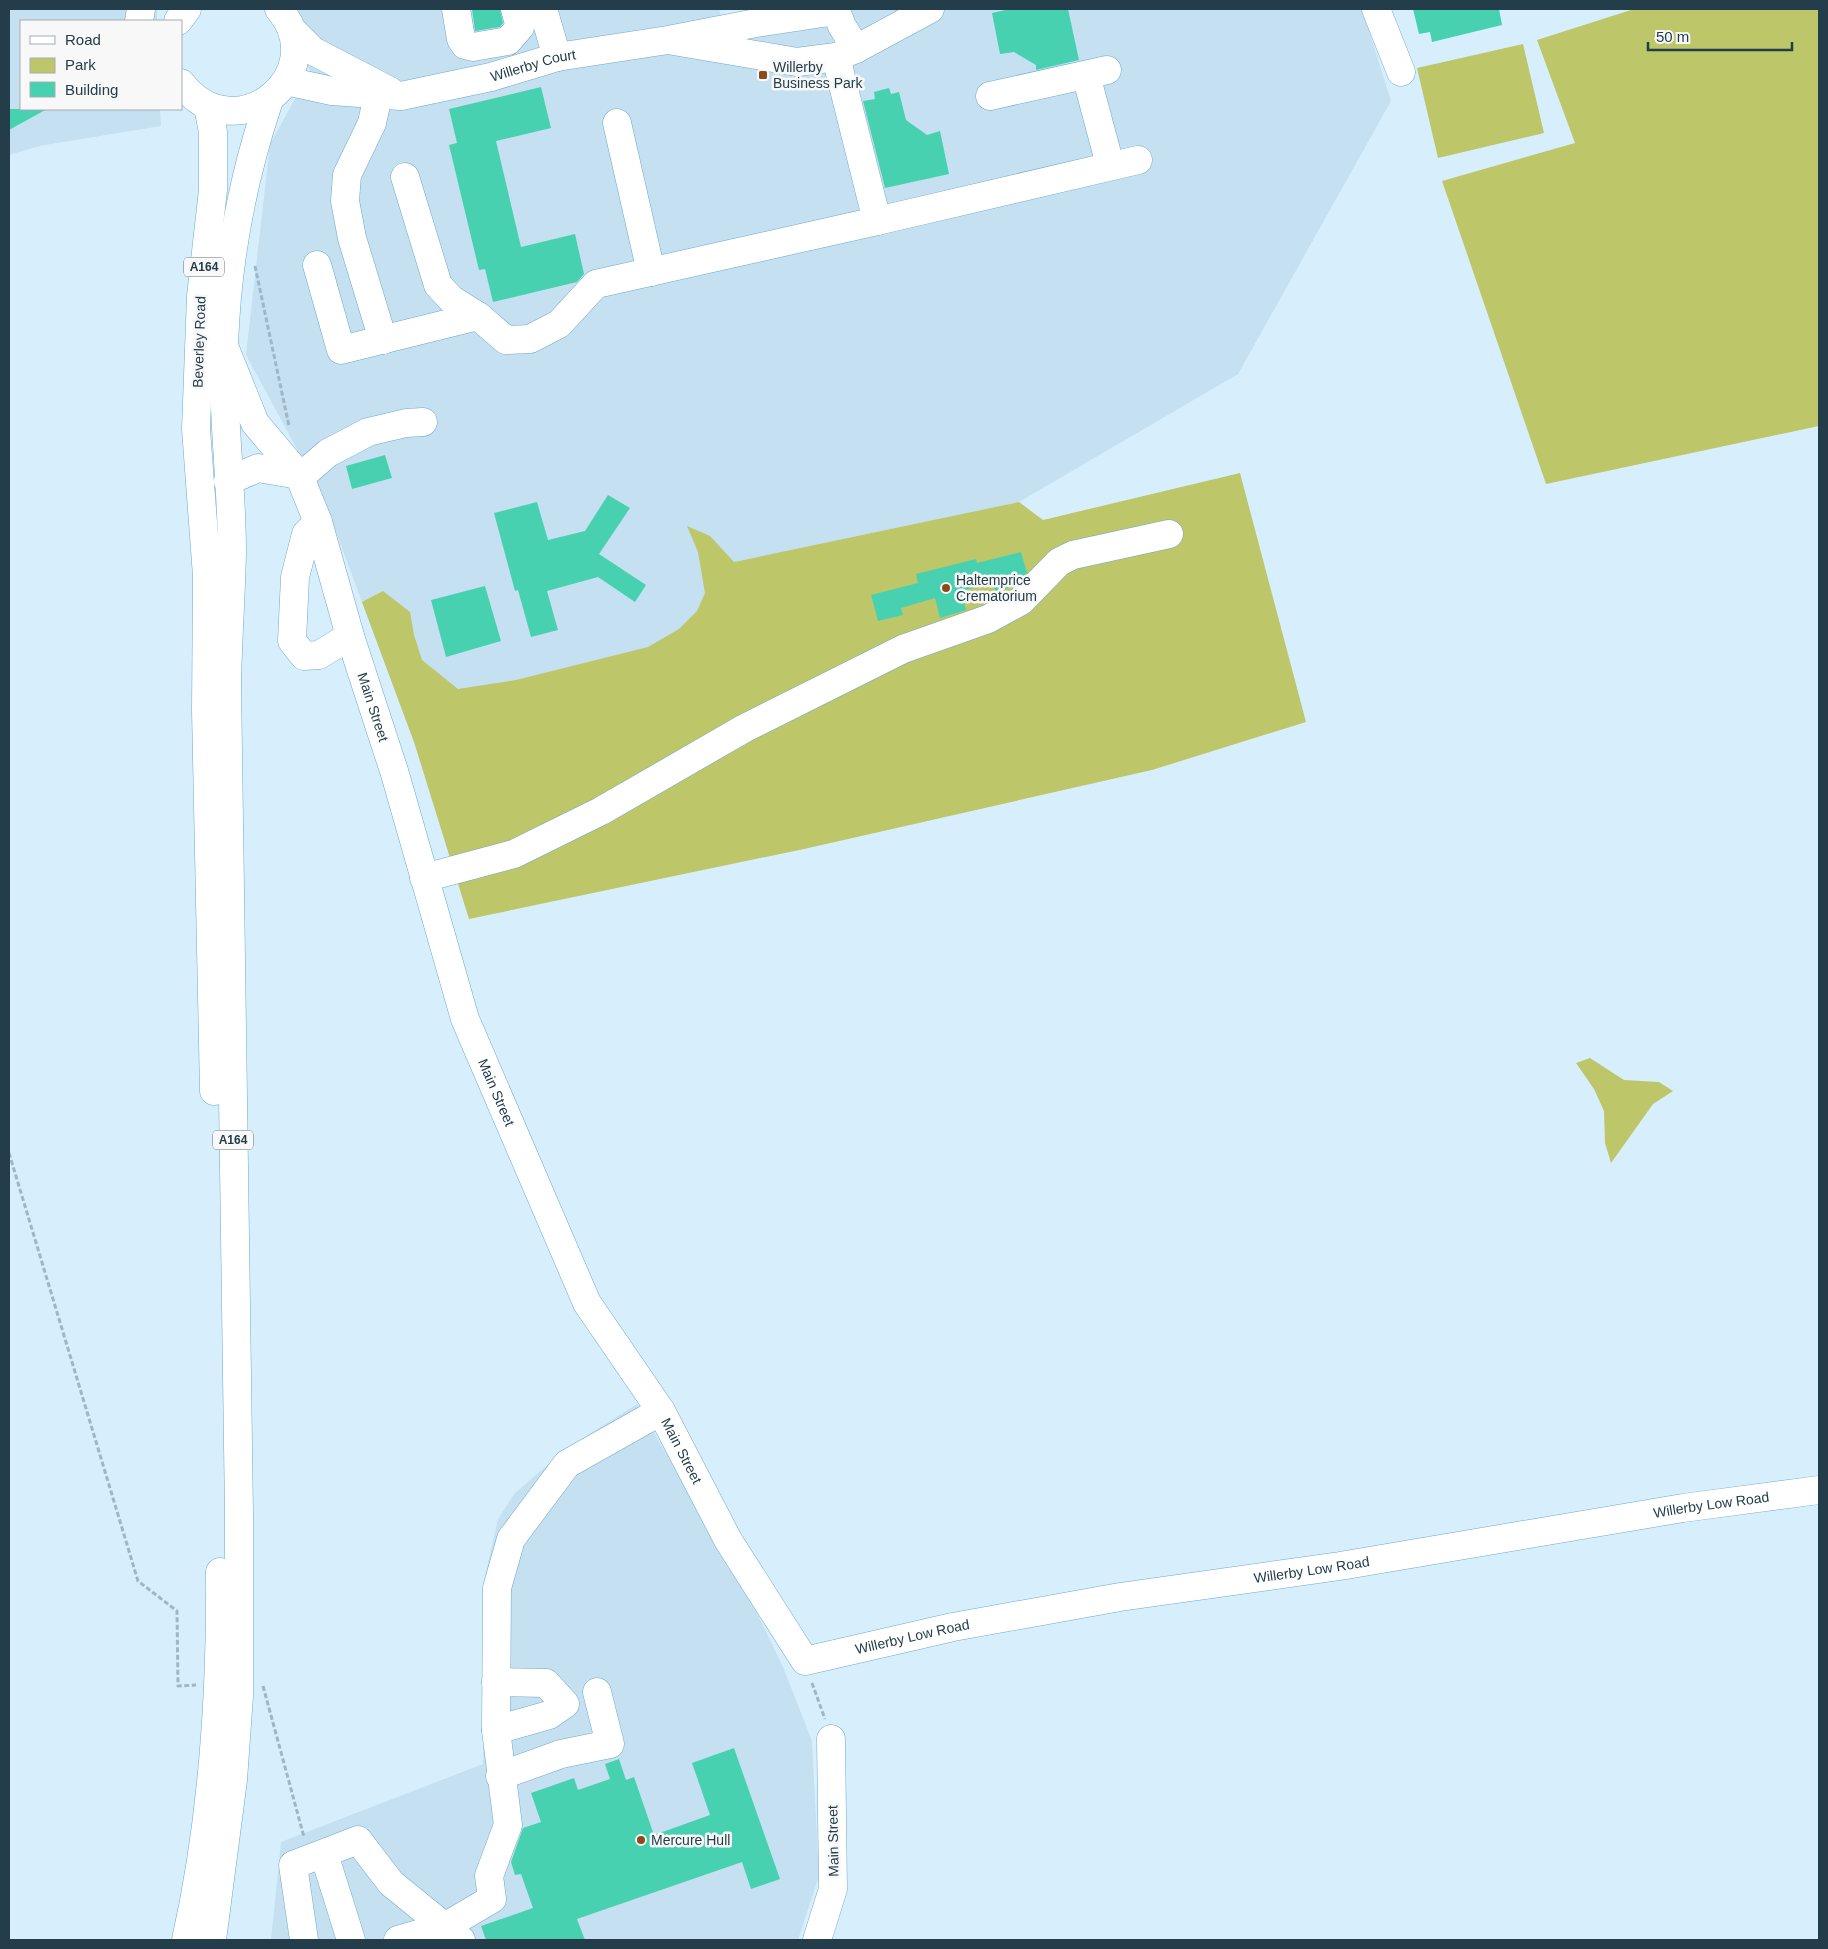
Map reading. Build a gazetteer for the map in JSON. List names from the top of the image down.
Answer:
{
  "streets": {
    "main road": [
      "Willerby Court",
      "A164",
      "Beverley Road",
      "Main Street",
      "Willerby Low Road"
    ]
  },
  "crossings": [
    ["Willerby Court", "A164"],
    ["Willerby Court", "Beverley Road"],
    ["A164", "Beverley Road"],
    ["A164", "Main Street"],
    ["Beverley Road", "Main Street"],
    ["Main Street", "Willerby Low Road"]
  ],
  "places": {
    "transit": ["Willerby Business Park"],
    "other": ["Haltemprice Crematorium", "Mercure Hull"]
  },
  "legend": ["Road", "Park", "Building"],
  "scale_bar": "50 m"
}
